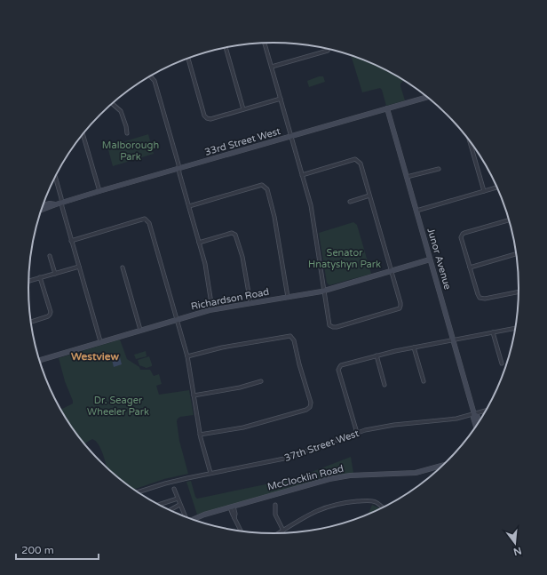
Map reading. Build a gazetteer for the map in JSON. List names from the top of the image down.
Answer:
{
  "streets": {
    "street": [
      "33rd Street West",
      "Junor Avenue",
      "Richardson Road",
      "37th Street West",
      "McClocklin Road"
    ]
  },
  "crossings": [
    ["33rd Street West", "Junor Avenue"],
    ["Junor Avenue", "Richardson Road"],
    ["Junor Avenue", "37th Street West"]
  ],
  "districts": ["Westview"],
  "parks": ["Malborough Park", "Senator Hnatyshyn Park", "Dr. Seager Wheeler Park"],
  "scale_bar": "200 m",
  "north": "bottom"
}
